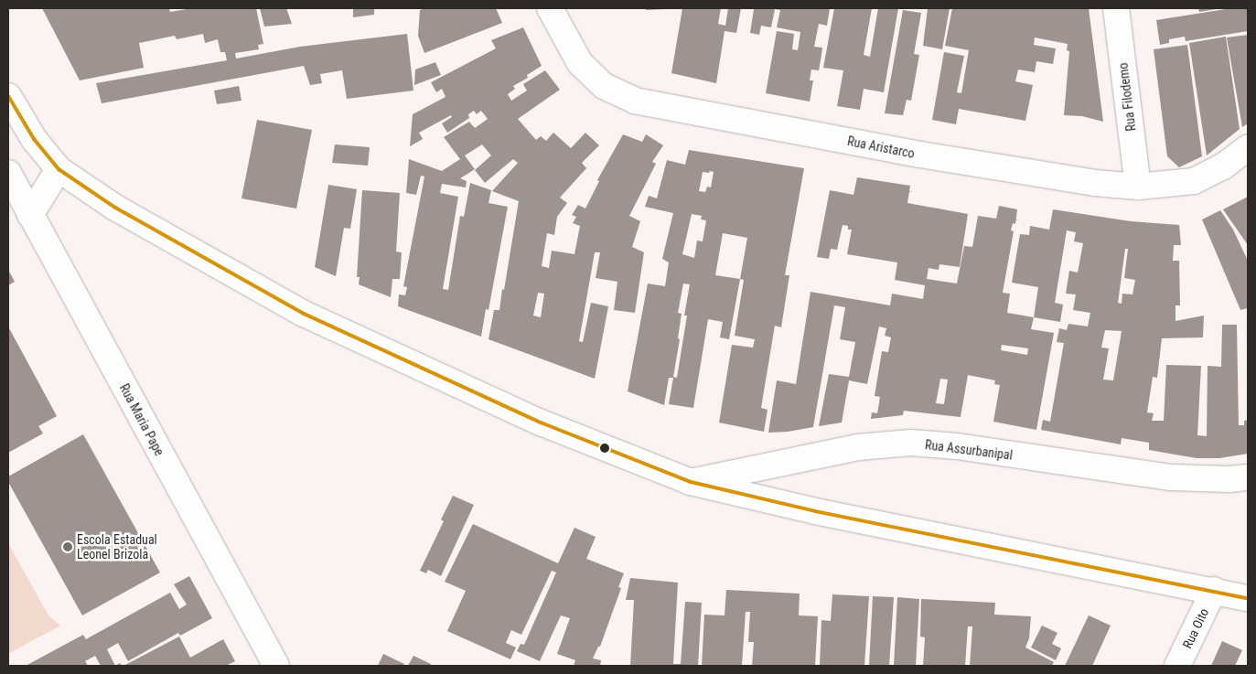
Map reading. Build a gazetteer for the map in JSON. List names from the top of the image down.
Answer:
{
  "streets": {
    "street": [
      "Rua Filodemo",
      "Rua Aristarco",
      "Rua Maria Pape",
      "Rua Assurbanipal",
      "Rua Oito"
    ]
  },
  "crossings": [
    ["Rua Filodemo", "Rua Aristarco"]
  ],
  "places": ["Escola Estadual Leonel Brizola"]
}
